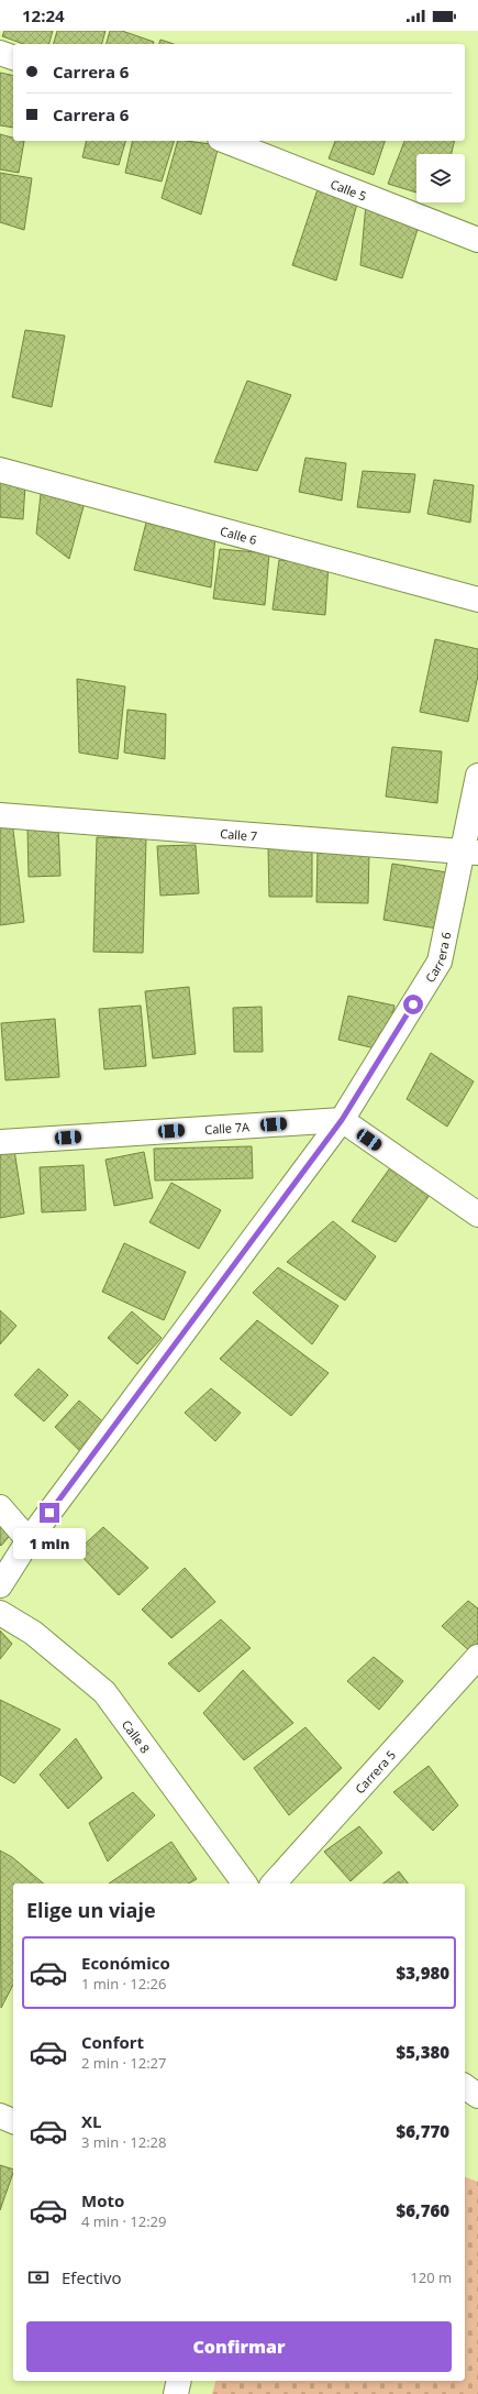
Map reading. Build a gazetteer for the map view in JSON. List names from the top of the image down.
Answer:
{
  "streets": {
    "street": [
      "Calle 5",
      "Calle 6",
      "Calle 7",
      "Carrera 6",
      "Calle 7A",
      "Calle 8",
      "Carrera 5"
    ]
  },
  "crossings": [
    ["Calle 7", "Carrera 6"],
    ["Carrera 6", "Calle 7A"]
  ],
  "page": {
    "status": "12:24",
    "banner": ["Carrera 6", "Carrera 6"],
    "bubble": "1 min",
    "heading": "Elige un viaje",
    "list": [
      {
        "name": "Económico",
        "note": "1 min · 12:26",
        "value": "$3,980"
      },
      {
        "name": "Confort",
        "note": "2 min · 12:27",
        "value": "$5,380"
      },
      {
        "name": "XL",
        "note": "3 min · 12:28",
        "value": "$6,770"
      },
      {
        "name": "Moto",
        "note": "4 min · 12:29",
        "value": "$6,760"
      }
    ],
    "pay": ["Efectivo", "120 m"],
    "buttons": "Confirmar"
  }
}
